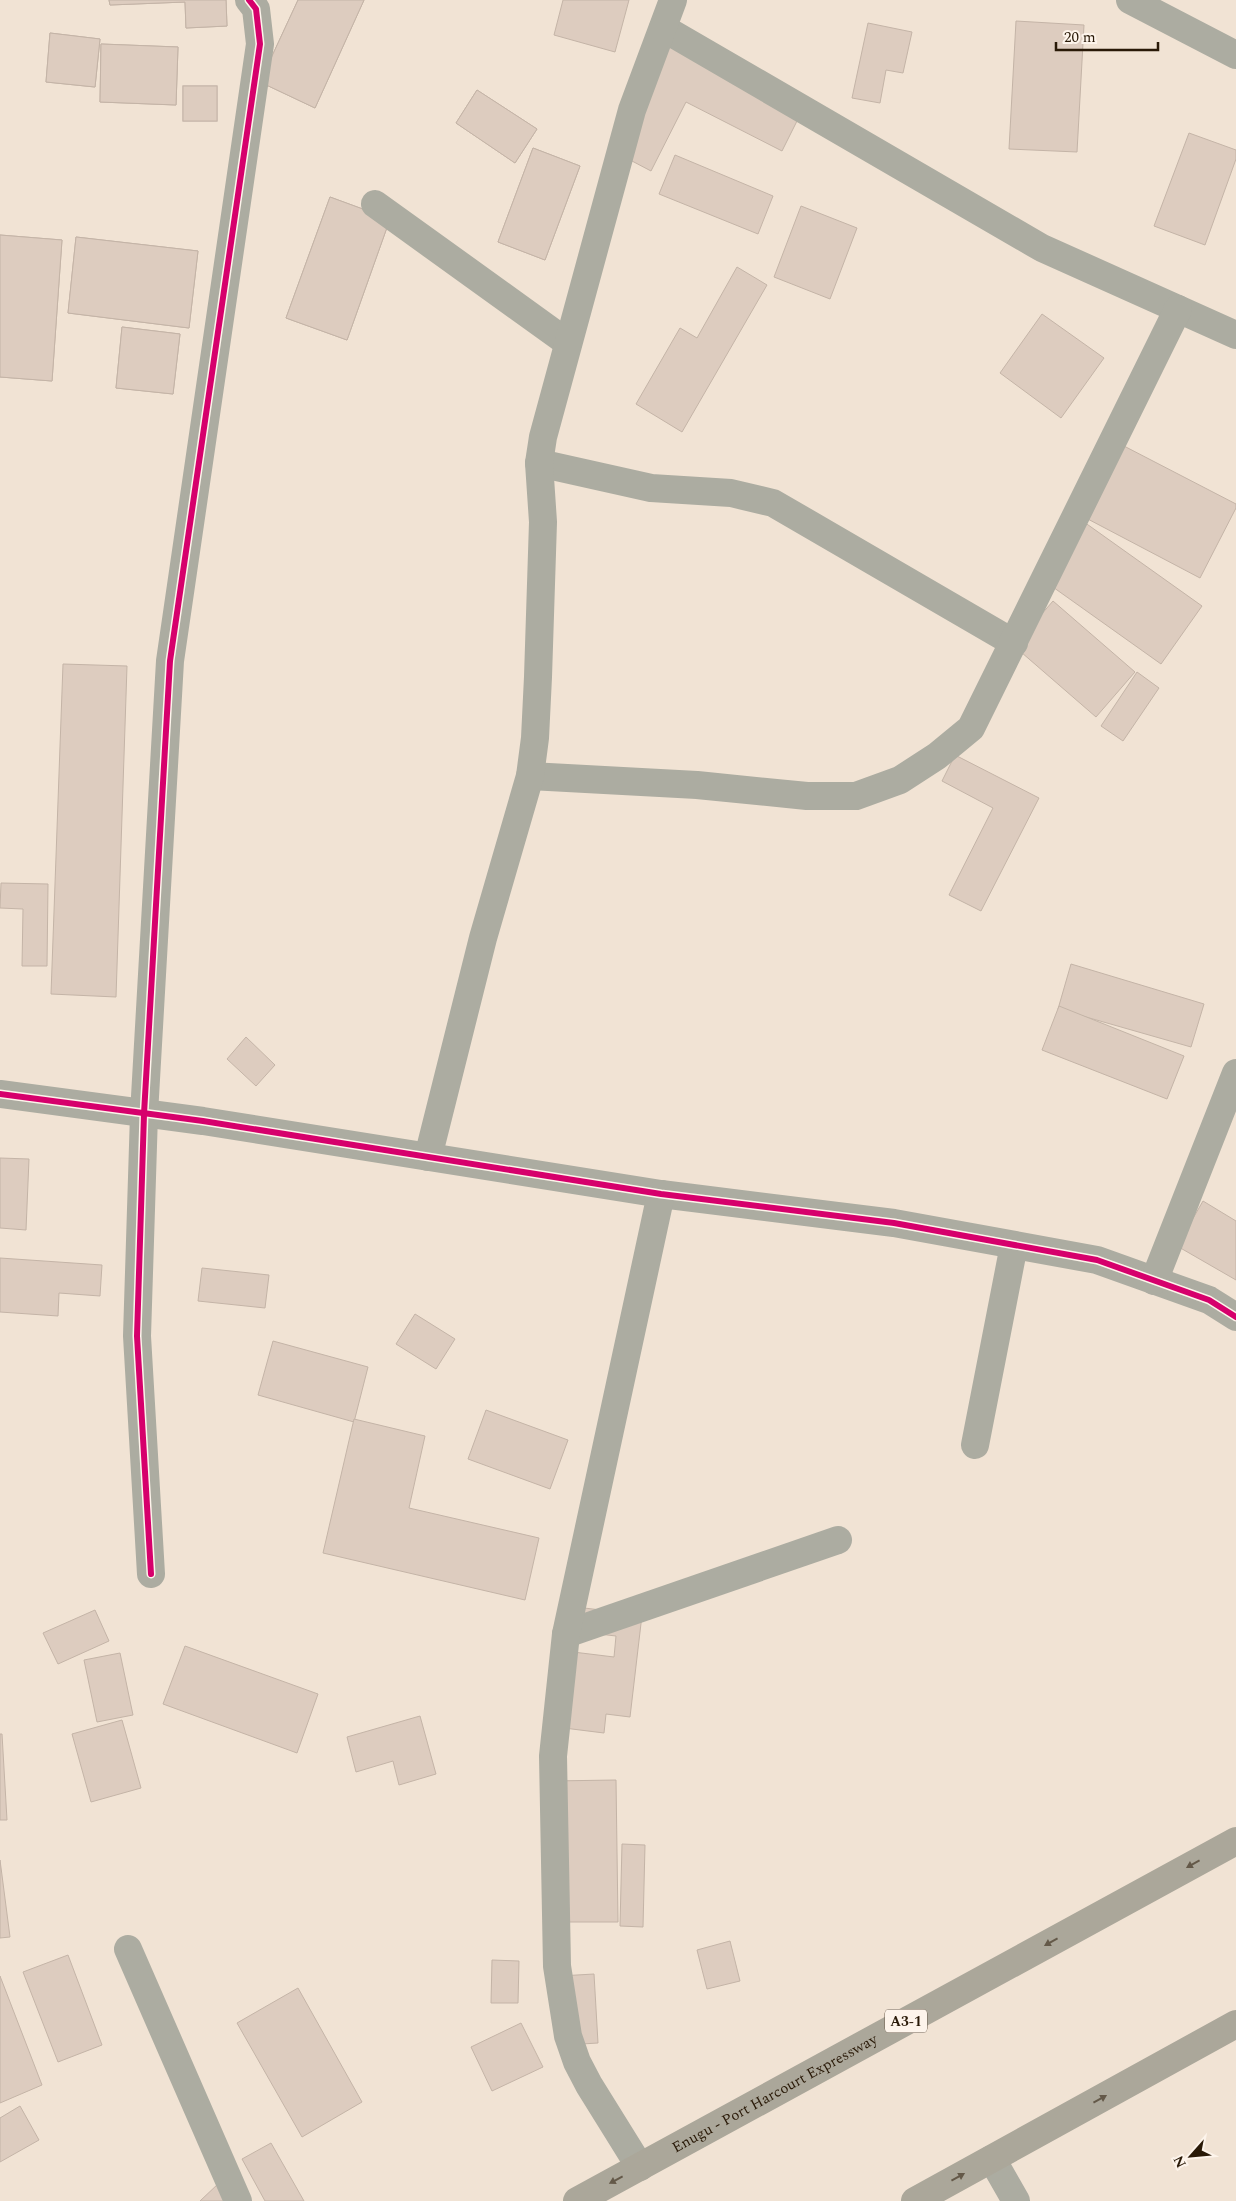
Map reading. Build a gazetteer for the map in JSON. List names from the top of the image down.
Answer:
{
  "streets": {
    "highway": ["A3-1", "Enugu - Port Harcourt Expressway"]
  },
  "scale_bar": "20 m",
  "north": "bottom left"
}
